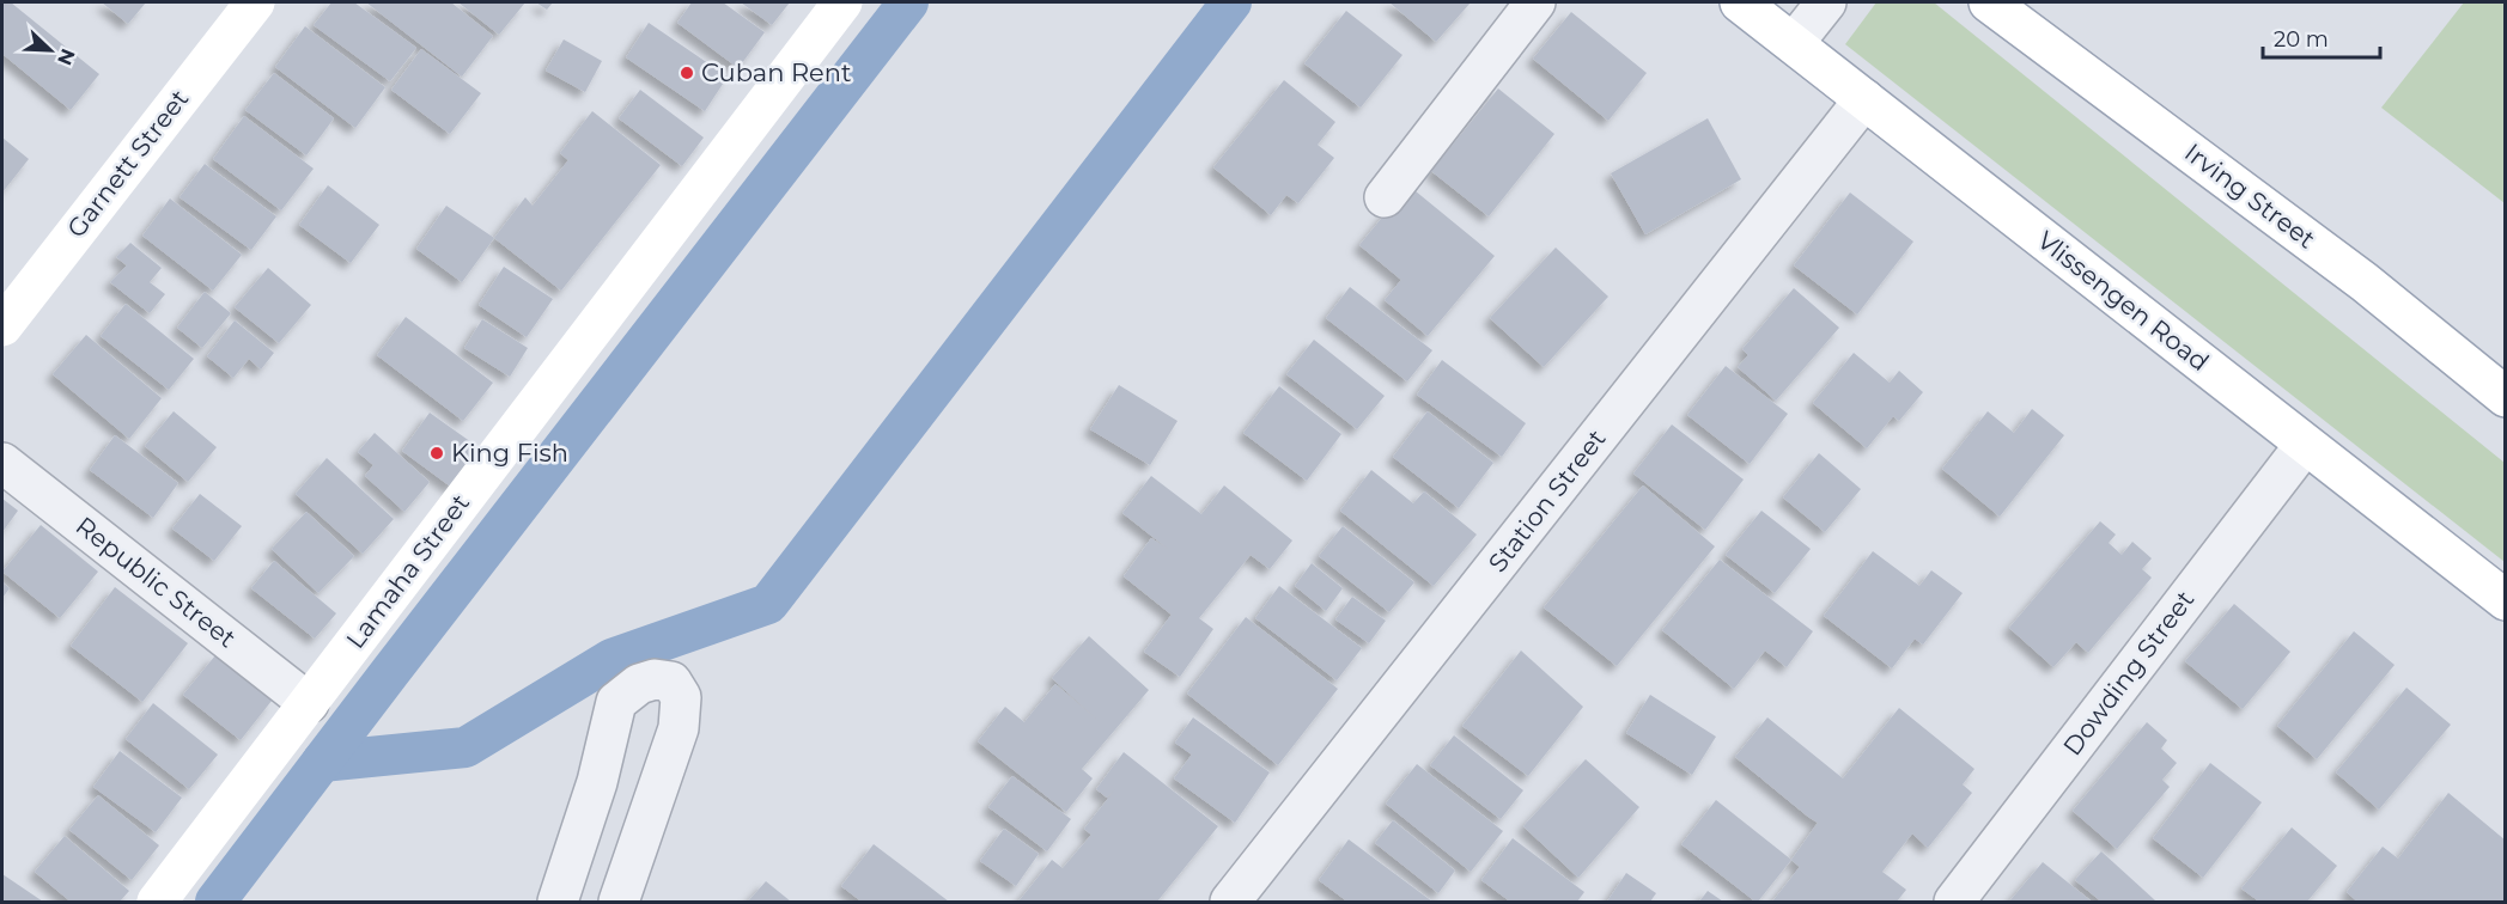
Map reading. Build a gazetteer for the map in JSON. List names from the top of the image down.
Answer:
{
  "streets": {
    "main road": [
      "Garnett Street",
      "Irving Street",
      "Vlissengen Road",
      "Lamaha Street"
    ],
    "street": ["Station Street", "Republic Street", "Dowding Street"]
  },
  "crossings": [
    ["Vlissengen Road", "Station Street"],
    ["Vlissengen Road", "Dowding Street"],
    ["Lamaha Street", "Republic Street"]
  ],
  "places": ["Cuban Rent", "King Fish"],
  "scale_bar": "20 m",
  "north": "bottom right"
}
